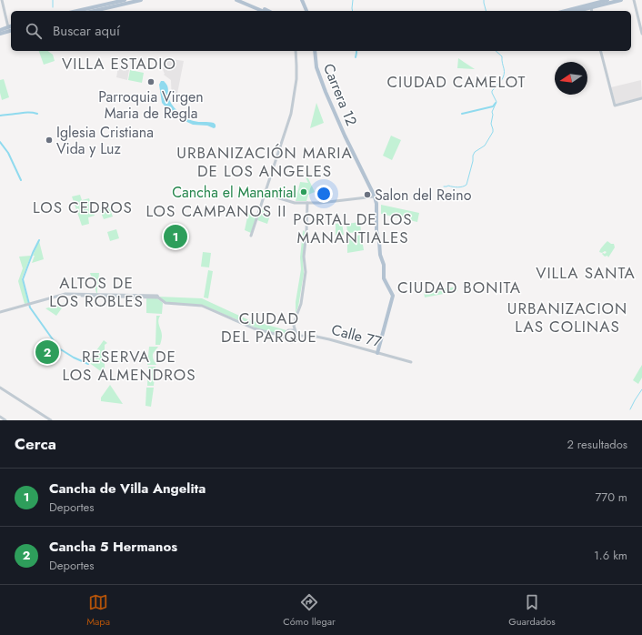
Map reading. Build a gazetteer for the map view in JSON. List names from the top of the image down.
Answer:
{
  "streets": {
    "main road": ["Carrera 12"],
    "street": ["Calle 77"]
  },
  "crossings": [
    ["Carrera 12", "Calle 77"]
  ],
  "districts": [
    "VILLA ESTADIO",
    "CIUDAD CAMELOT",
    "URBANIZACIÓN MARIA DE LOS ANGELES",
    "LOS CEDROS",
    "LOS CAMPANOS II",
    "PORTAL DE LOS MANANTIALES",
    "VILLA SANTA",
    "ALTOS DE LOS ROBLES",
    "CIUDAD BONITA",
    "URBANIZACION LAS COLINAS",
    "CIUDAD DEL PARQUE",
    "RESERVA DE LOS ALMENDROS"
  ],
  "places": [
    "Parroquia Virgen Maria de Regla",
    "Iglesia Cristiana Vida y Luz",
    "Cancha el Manantial",
    "Salon del Reino"
  ],
  "north": "left",
  "page": {
    "search": "Buscar aquí",
    "pins": ["1", "2"],
    "heading": ["Cerca", "2 resultados"],
    "list": [
      {
        "mark": "1",
        "name": "Cancha de Villa Angelita",
        "note": "Deportes",
        "value": "770 m"
      },
      {
        "mark": "2",
        "name": "Cancha 5 Hermanos",
        "note": "Deportes",
        "value": "1.6 km"
      }
    ],
    "nav": ["Mapa", "Cómo llegar", "Guardados"]
  }
}
